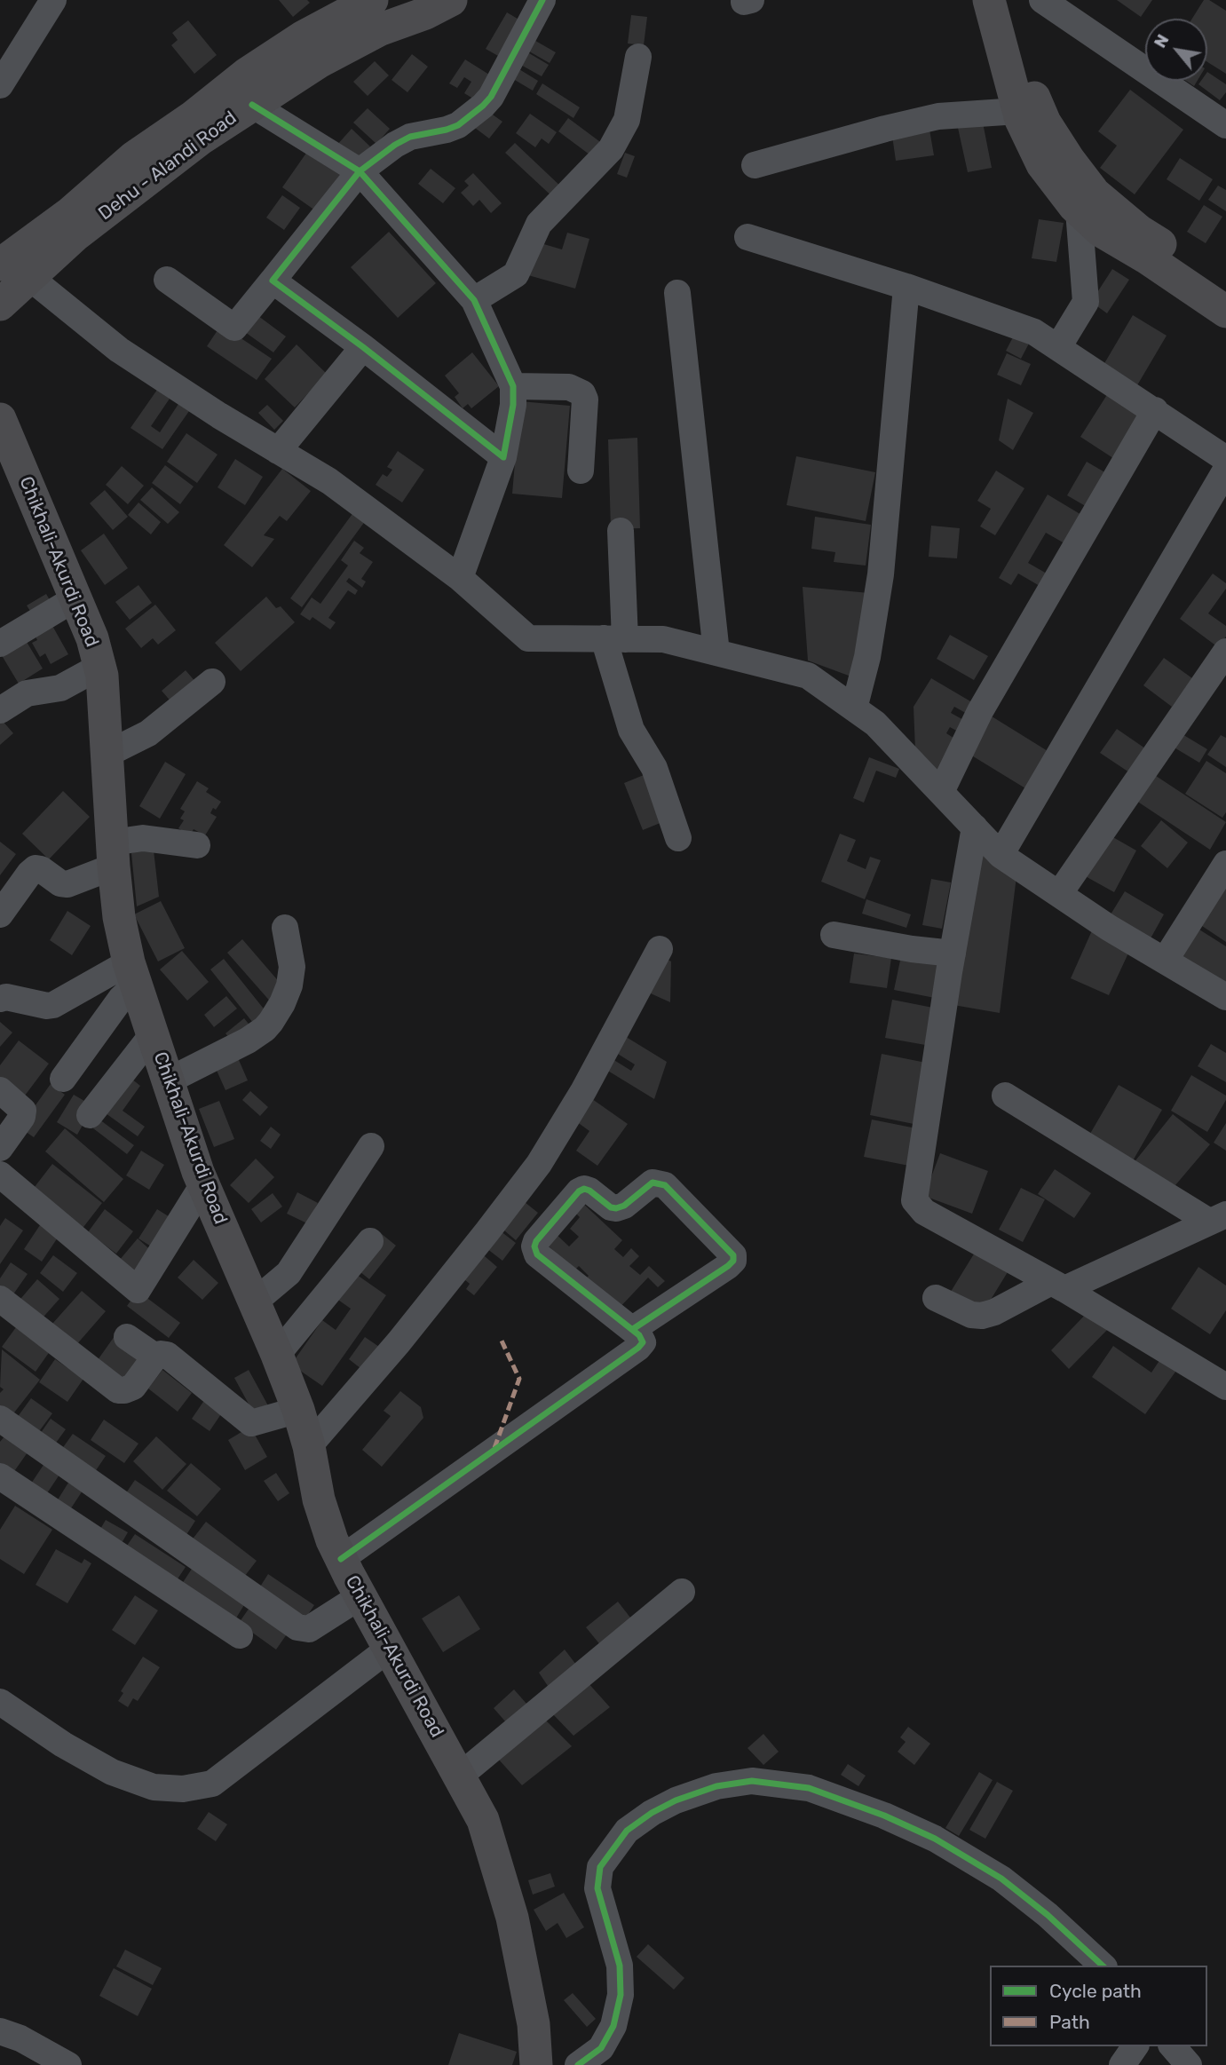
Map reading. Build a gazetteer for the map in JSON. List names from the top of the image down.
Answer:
{
  "streets": {
    "main road": ["Dehu - Alandi Road", "Chikhali-Akurdi Road"]
  },
  "legend": ["Cycle path", "Path"],
  "north": "top left"
}
